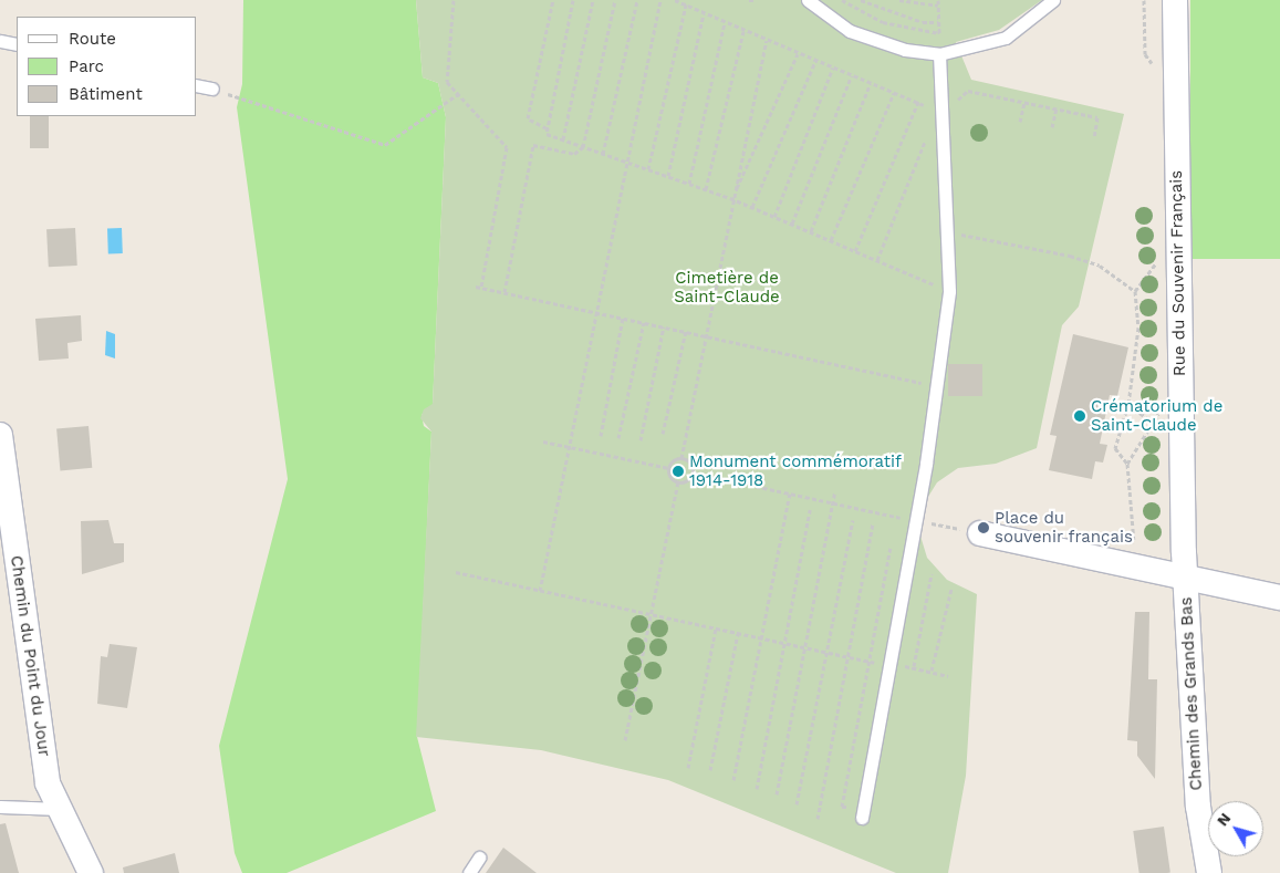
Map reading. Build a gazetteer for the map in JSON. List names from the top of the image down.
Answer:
{
  "streets": {
    "street": ["Rue du Souvenir Français", "Chemin du Point du Jour", "Chemin des Grands Bas"]
  },
  "crossings": [
    ["Rue du Souvenir Français", "Chemin des Grands Bas"]
  ],
  "parks": ["Cimetière de Saint-Claude"],
  "places": ["Crématorium de Saint-Claude", "Monument commémoratif 1914-1918", "Place du souvenir français"],
  "legend": ["Route", "Parc", "Bâtiment"],
  "north": "top left"
}
